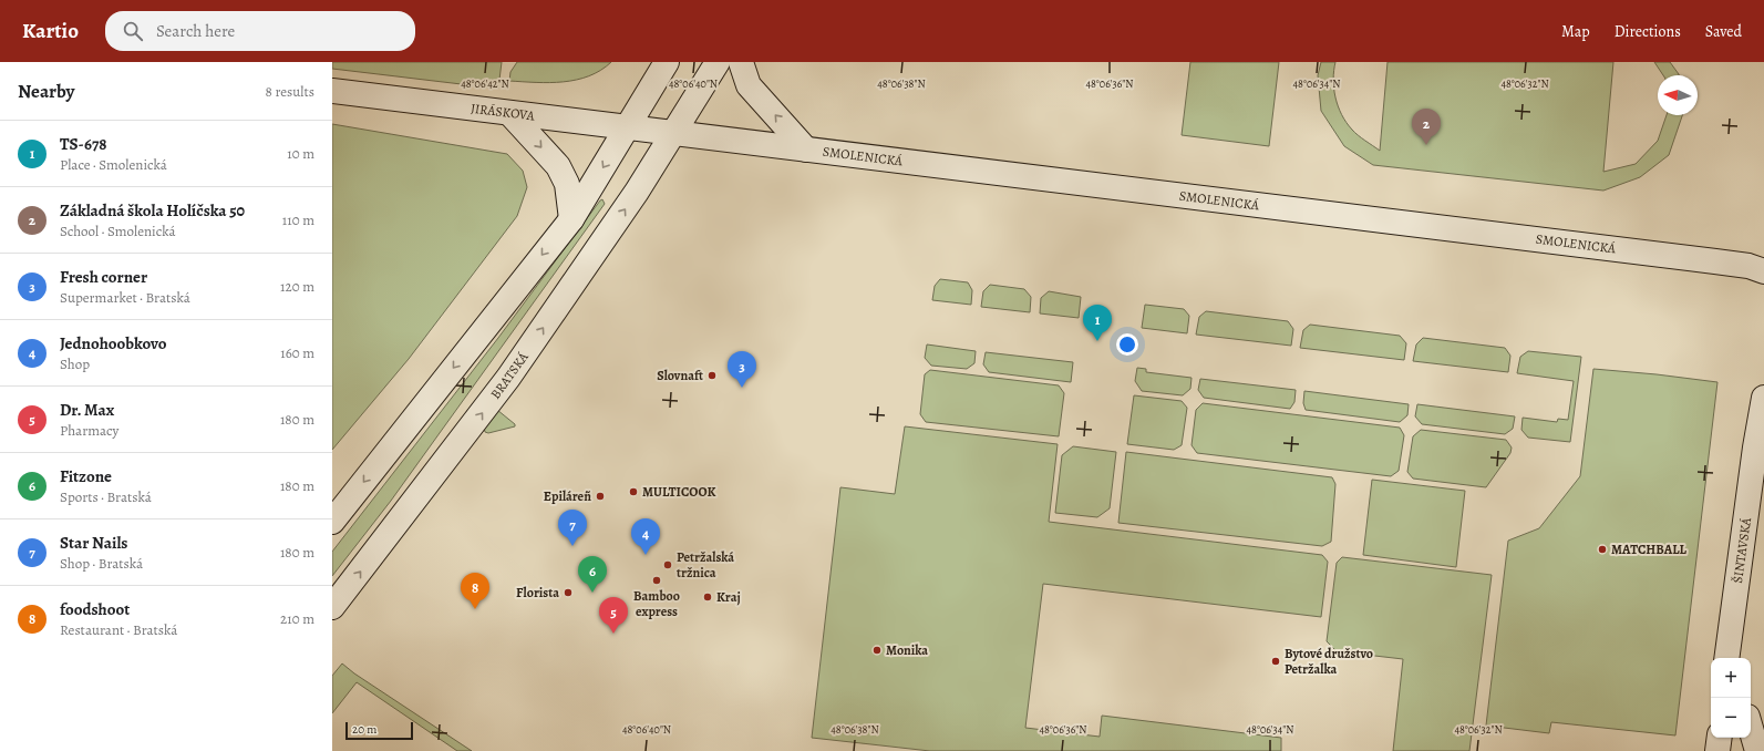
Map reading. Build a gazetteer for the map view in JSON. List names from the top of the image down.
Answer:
{
  "streets": {
    "street": [
      "JIRÁSKOVA",
      "SMOLENICKÁ",
      "BRATSKÁ",
      "ŠINTAVSKÁ"
    ]
  },
  "crossings": [
    ["JIRÁSKOVA", "SMOLENICKÁ"],
    ["JIRÁSKOVA", "BRATSKÁ"],
    ["SMOLENICKÁ", "BRATSKÁ"]
  ],
  "places": [
    "Slovnaft",
    "MULTICOOK",
    "Epiláreñ",
    "MATCHBALL",
    "Petržalská tržnica",
    "Bamboo express",
    "Florista",
    "Kraj",
    "Monika",
    "Bytové družstvo Petržalka"
  ],
  "scale_bar": "20 m",
  "north": "left",
  "page": {
    "header": "Kartio",
    "search": "Search here",
    "nav": ["Map", "Directions", "Saved"],
    "heading": ["Nearby", "8 results"],
    "pins": [
      "2",
      "1",
      "3",
      "7",
      "4",
      "6",
      "8",
      "5"
    ],
    "list": [
      {
        "mark": "1",
        "name": "TS-678",
        "note": "Place · Smolenická",
        "value": "10 m"
      },
      {
        "mark": "2",
        "name": "Základná škola Holíčska 50",
        "note": "School · Smolenická",
        "value": "110 m"
      },
      {
        "mark": "3",
        "name": "Fresh corner",
        "note": "Supermarket · Bratská",
        "value": "120 m"
      },
      {
        "mark": "4",
        "name": "Jednohoobkovo",
        "note": "Shop",
        "value": "160 m"
      },
      {
        "mark": "5",
        "name": "Dr. Max",
        "note": "Pharmacy",
        "value": "180 m"
      },
      {
        "mark": "6",
        "name": "Fitzone",
        "note": "Sports · Bratská",
        "value": "180 m"
      },
      {
        "mark": "7",
        "name": "Star Nails",
        "note": "Shop · Bratská",
        "value": "180 m"
      },
      {
        "mark": "8",
        "name": "foodshoot",
        "note": "Restaurant · Bratská",
        "value": "210 m"
      }
    ],
    "map_buttons": ["+", "−"],
    "scale": "20 m"
  },
  "coordinates": [
    "48°06'42\"N",
    "48°06'40\"N",
    "48°06'38\"N",
    "48°06'36\"N",
    "48°06'34\"N",
    "48°06'32\"N"
  ]
}
